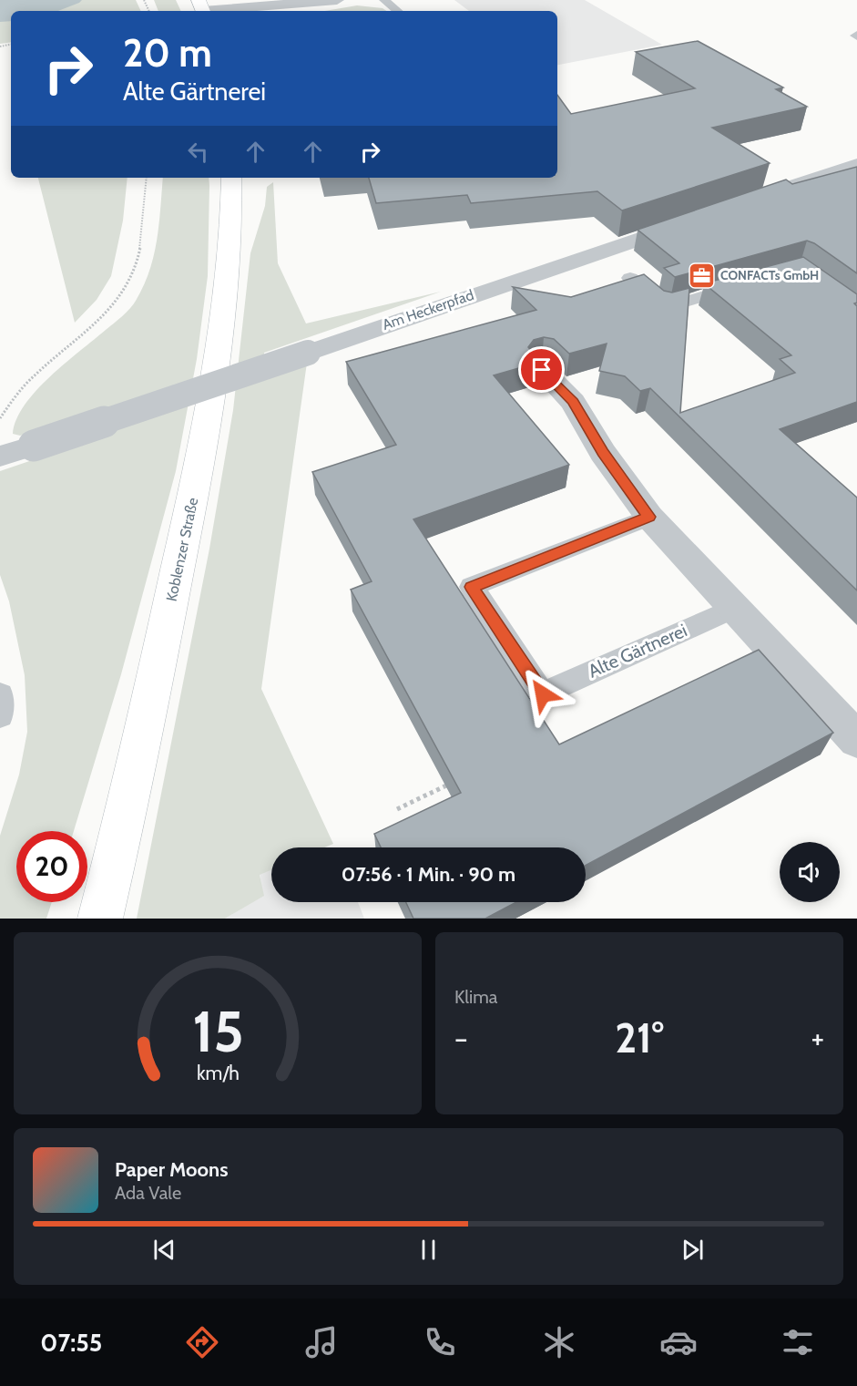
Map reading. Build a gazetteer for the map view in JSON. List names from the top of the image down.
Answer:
{
  "streets": {
    "main road": ["Koblenzer Straße"],
    "street": ["Am Heckerpfad"],
    "lane": ["Alte Gärtnerei"]
  },
  "places": {
    "office": ["CONFACTs GmbH"]
  },
  "page": {
    "turn": ["20 m", "Alte Gärtnerei"],
    "limit": "20",
    "trip": "07:56 · 1 Min. · 90 m",
    "tile": "Klima",
    "heat": ["−", "21°", "+"],
    "song": ["Paper Moons", "Ada Vale"],
    "tabs": "07:55",
    "gauge": ["15", "km/h"]
  }
}
